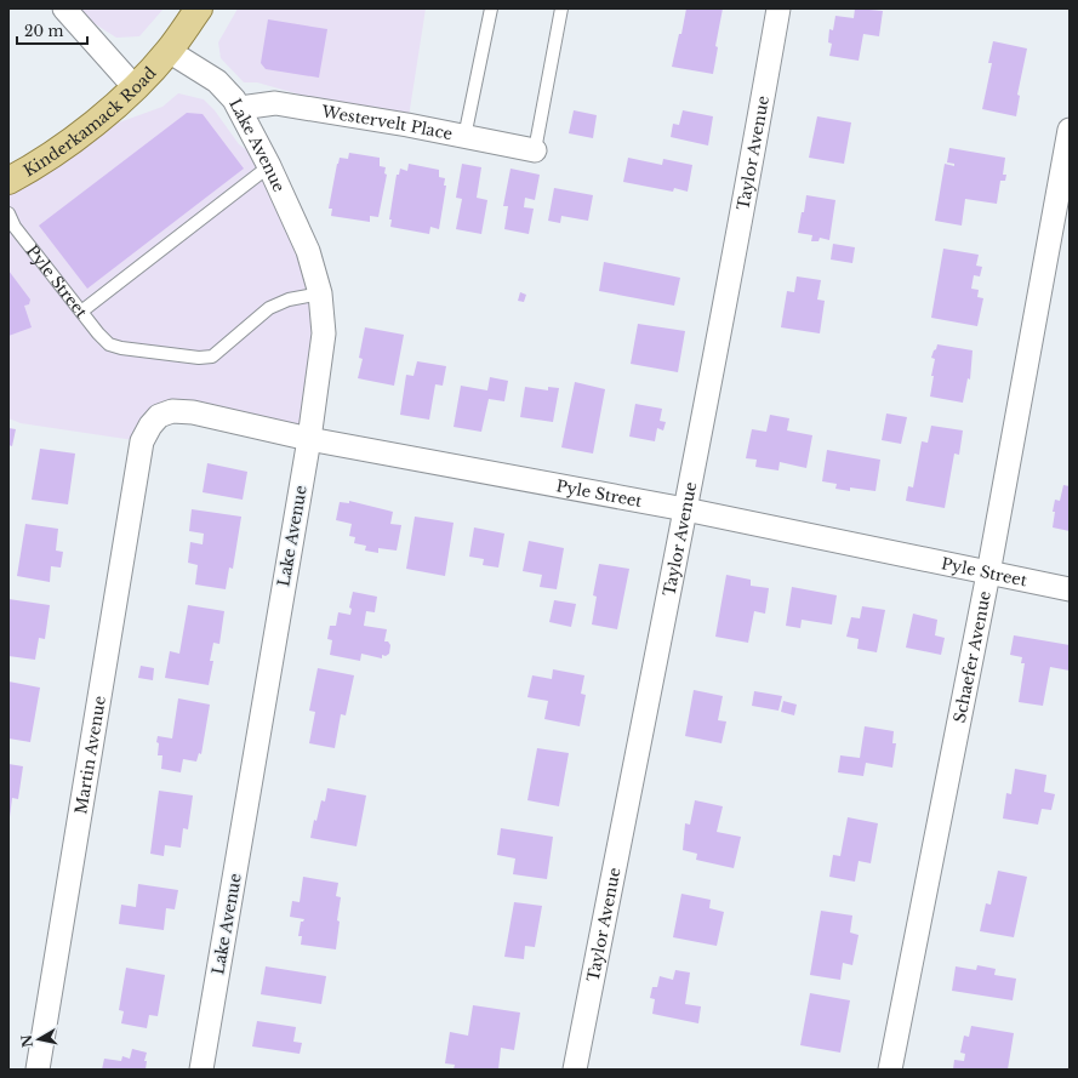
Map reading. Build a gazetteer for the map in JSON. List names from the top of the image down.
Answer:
{
  "streets": {
    "main road": ["Kinderkamack Road"],
    "street": [
      "Westervelt Place",
      "Lake Avenue",
      "Taylor Avenue",
      "Pyle Street",
      "Schaefer Avenue",
      "Martin Avenue"
    ]
  },
  "crossings": [
    ["Kinderkamack Road", "Lake Avenue"],
    ["Westervelt Place", "Lake Avenue"],
    ["Lake Avenue", "Pyle Street"],
    ["Taylor Avenue", "Pyle Street"],
    ["Pyle Street", "Schaefer Avenue"],
    ["Pyle Street", "Martin Avenue"]
  ],
  "scale_bar": "20 m",
  "north": "left"
}
